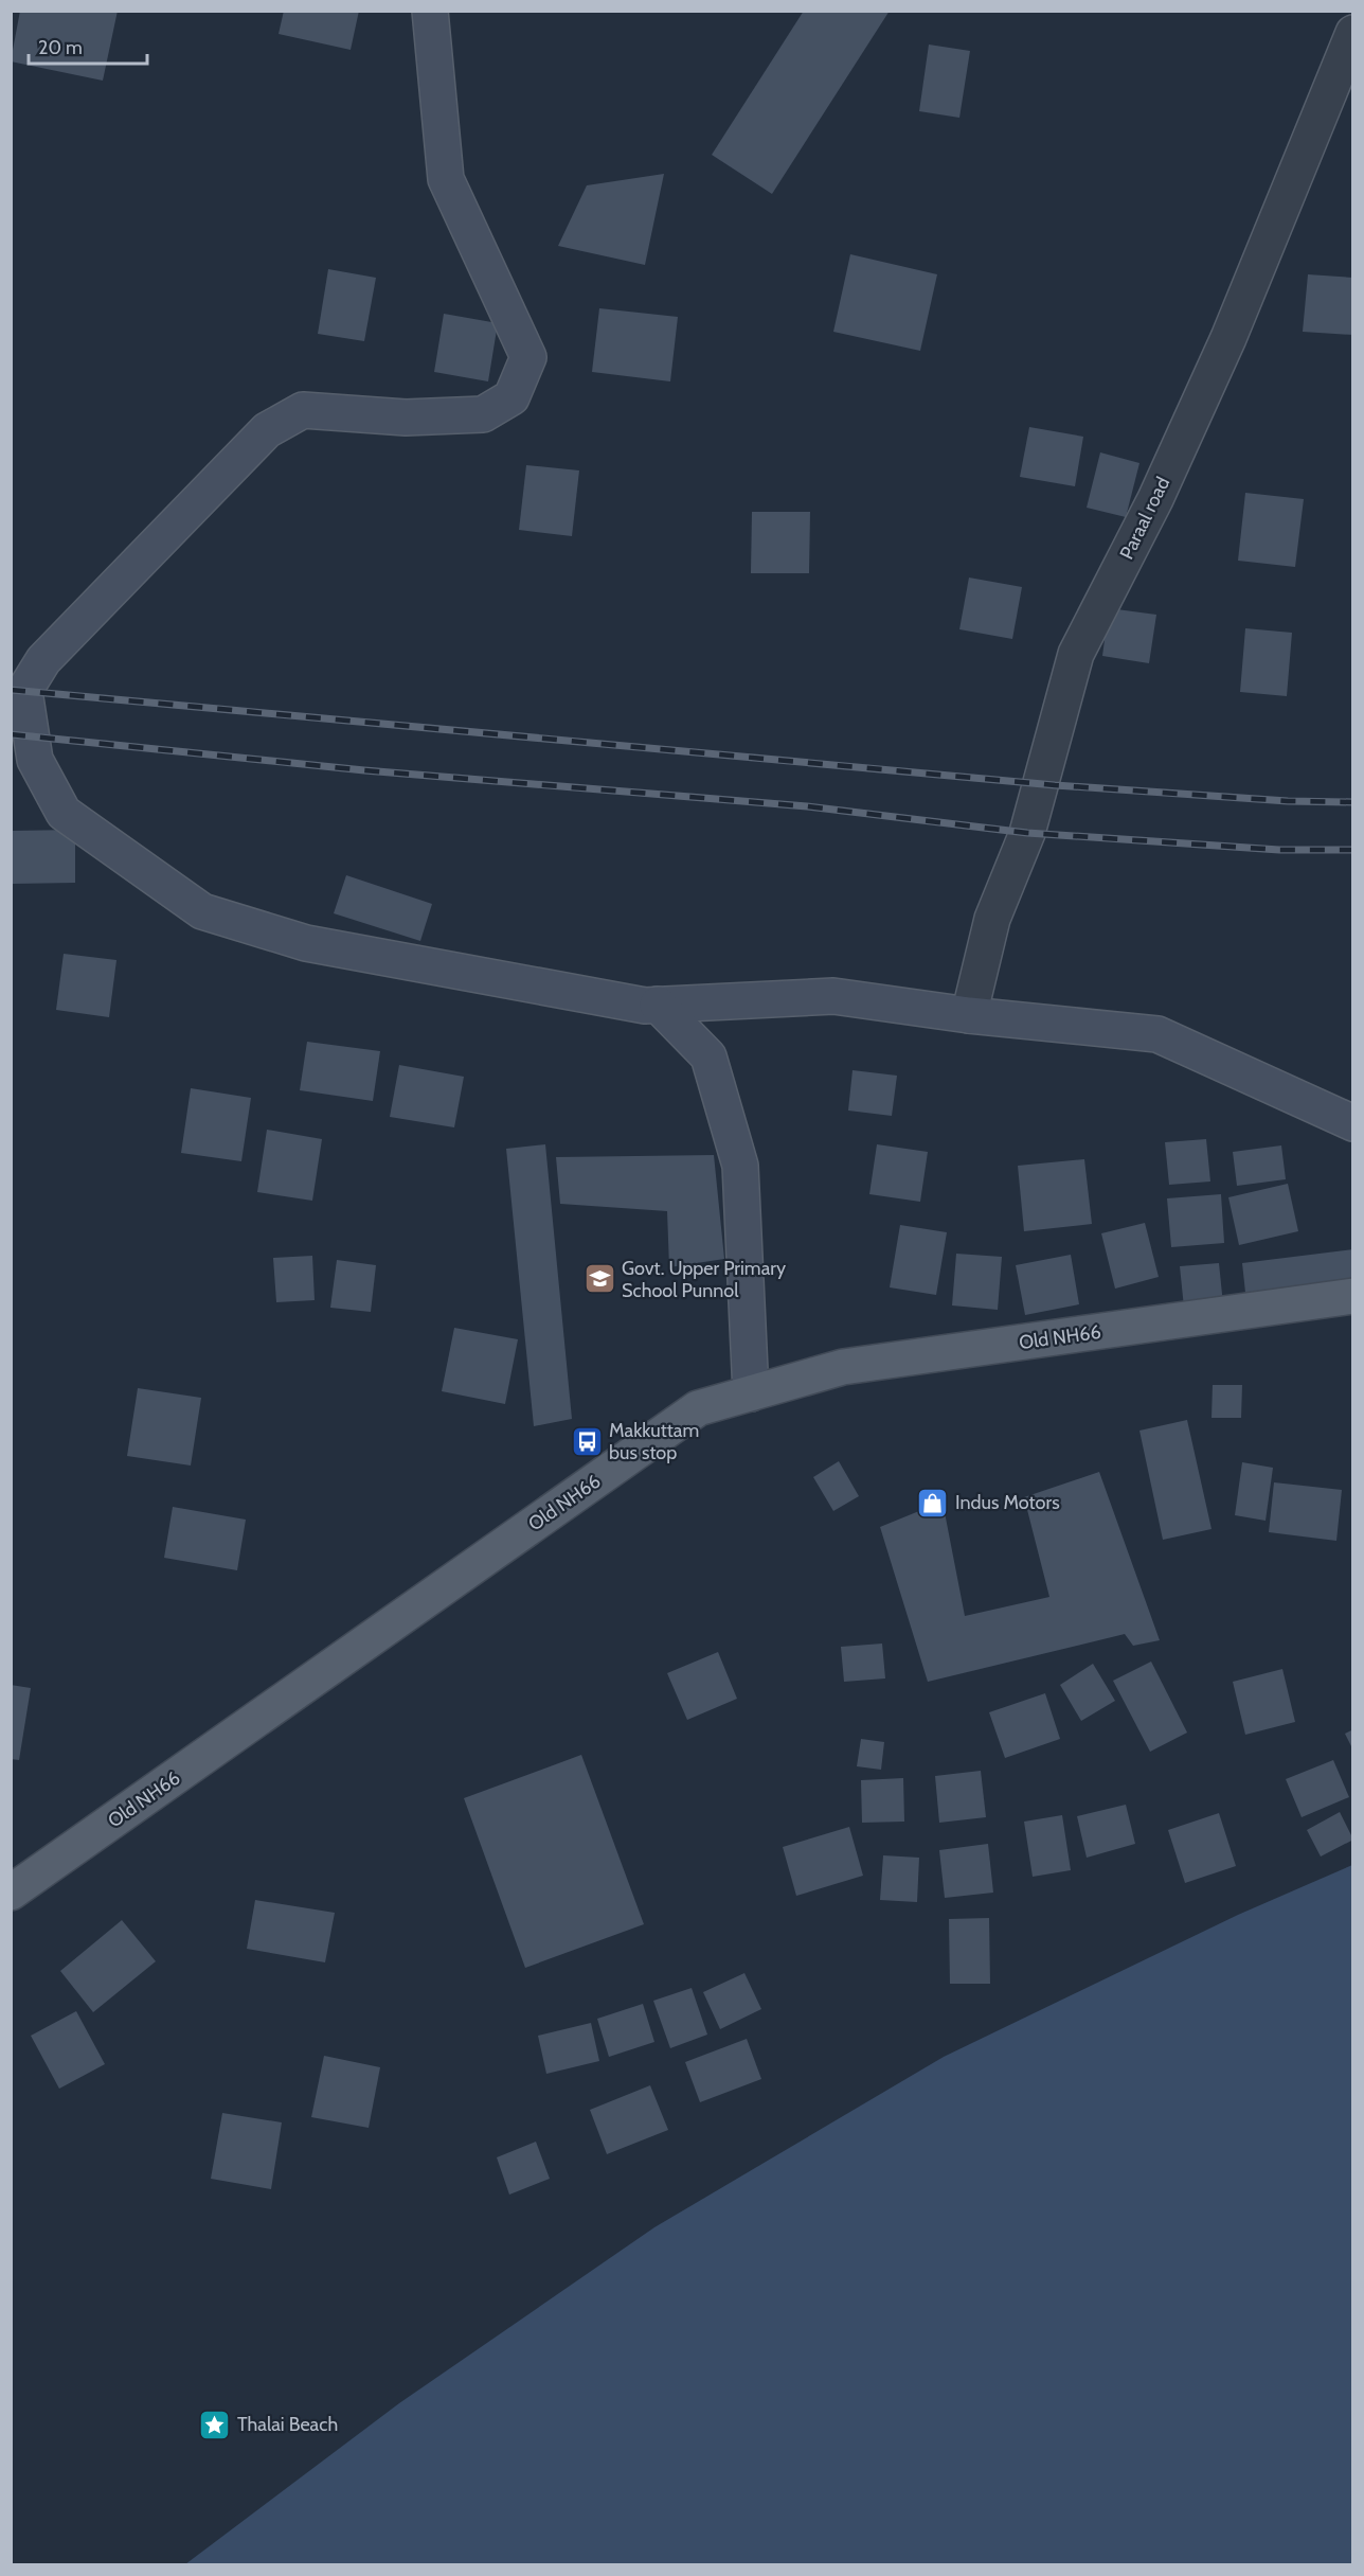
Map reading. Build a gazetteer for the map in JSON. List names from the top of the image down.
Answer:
{
  "streets": {
    "main road": ["Old NH66"],
    "street": ["Paraal road"]
  },
  "places": {
    "school or university": ["Govt. Upper Primary School Punnol"],
    "bus stop": ["Makkuttam bus stop"],
    "shop": ["Indus Motors"],
    "place": ["Thalai Beach"]
  },
  "scale_bar": "20 m"
}
